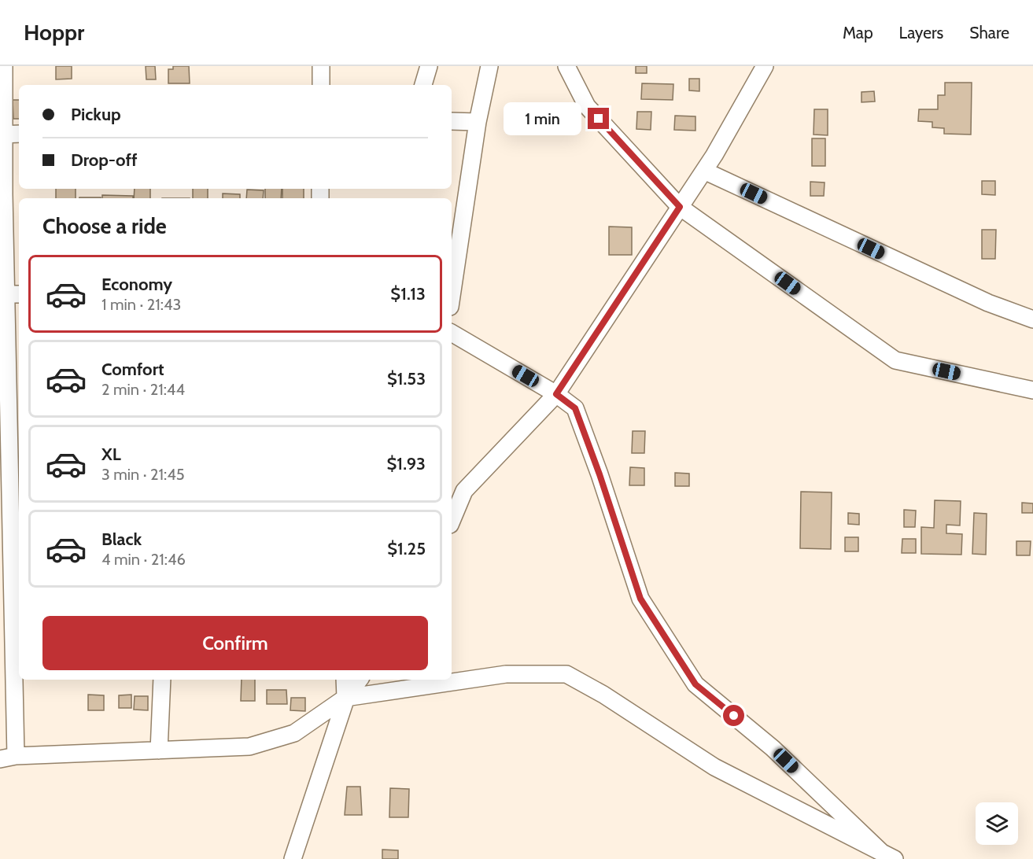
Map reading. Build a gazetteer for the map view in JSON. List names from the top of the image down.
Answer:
{
  "page": {
    "header": "Hoppr",
    "nav": ["Map", "Layers", "Share"],
    "banner": ["Pickup", "Drop-off"],
    "bubble": "1 min",
    "heading": "Choose a ride",
    "list": [
      {
        "name": "Economy",
        "note": "1 min · 21:43",
        "value": "$1.13"
      },
      {
        "name": "Comfort",
        "note": "2 min · 21:44",
        "value": "$1.53"
      },
      {
        "name": "XL",
        "note": "3 min · 21:45",
        "value": "$1.93"
      },
      {
        "name": "Black",
        "note": "4 min · 21:46",
        "value": "$1.25"
      }
    ],
    "buttons": "Confirm"
  }
}
